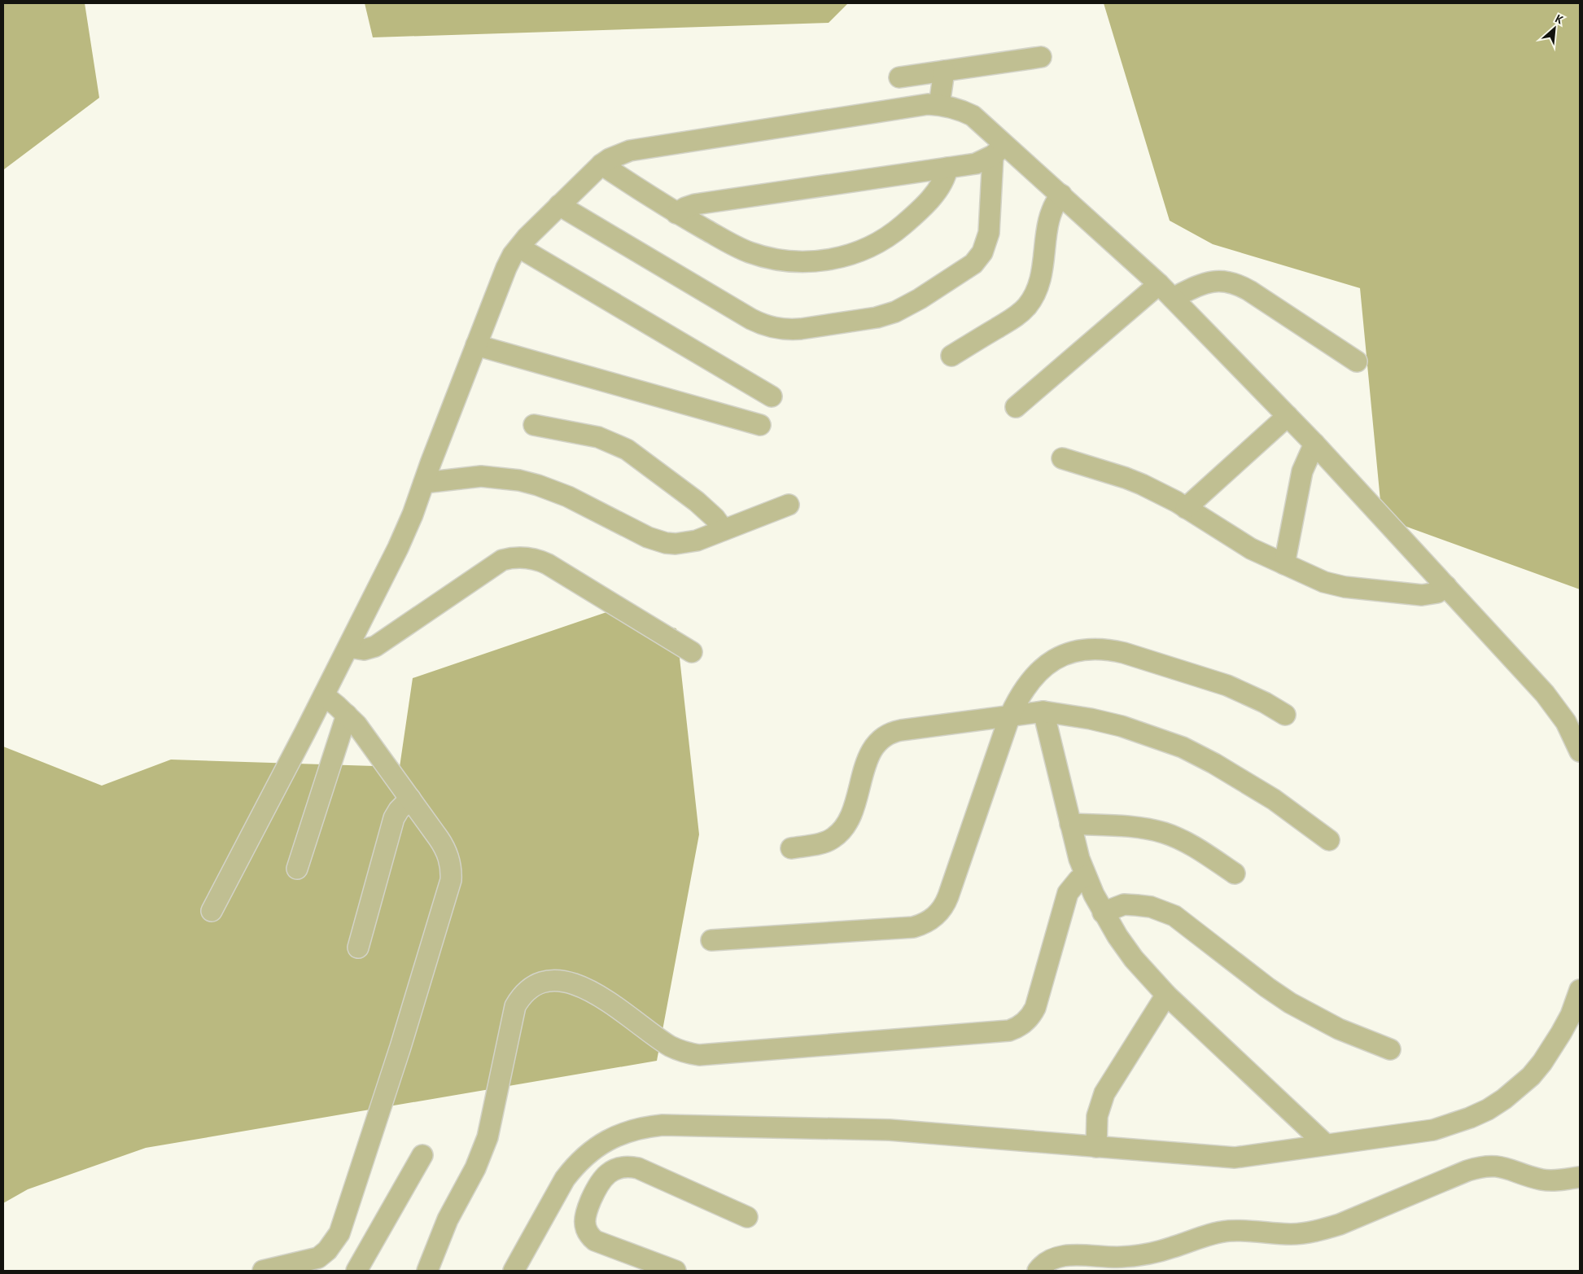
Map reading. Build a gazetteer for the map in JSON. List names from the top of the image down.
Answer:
{
  "north": "top right"
}
